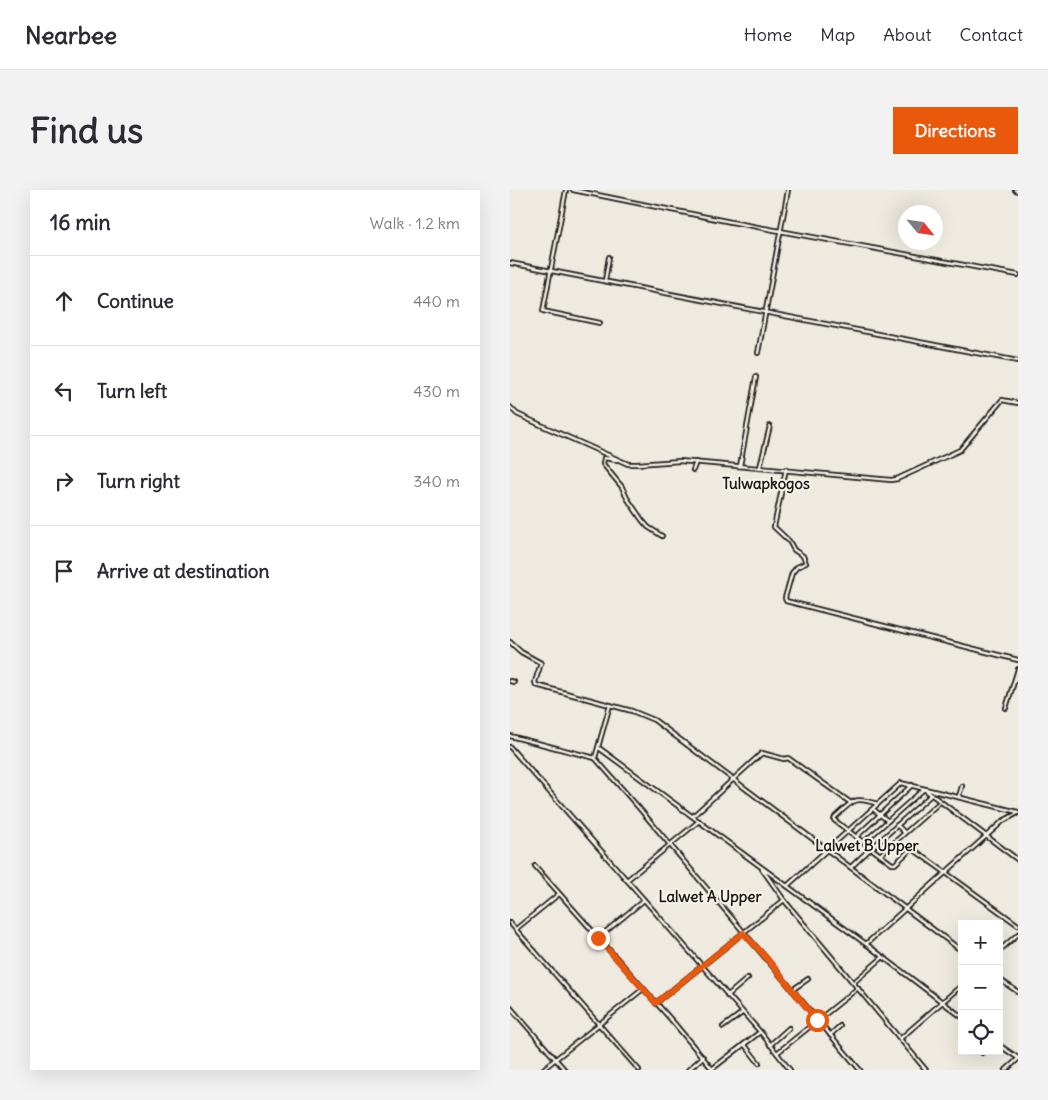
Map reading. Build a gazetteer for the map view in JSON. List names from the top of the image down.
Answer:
{
  "districts": ["Tulwapkogos", "Lalwet B Upper", "Lalwet A Upper"],
  "north": "bottom right",
  "page": {
    "header": "Nearbee",
    "nav": [
      "Home",
      "Map",
      "About",
      "Contact"
    ],
    "buttons": "Directions",
    "title": "Find us",
    "heading": ["16 min", "Walk · 1.2 km"],
    "list": [
      ["Continue", "440 m"],
      ["Turn left", "430 m"],
      ["Turn right", "340 m"],
      "Arrive at destination"
    ],
    "map_buttons": ["+", "−"]
  }
}
